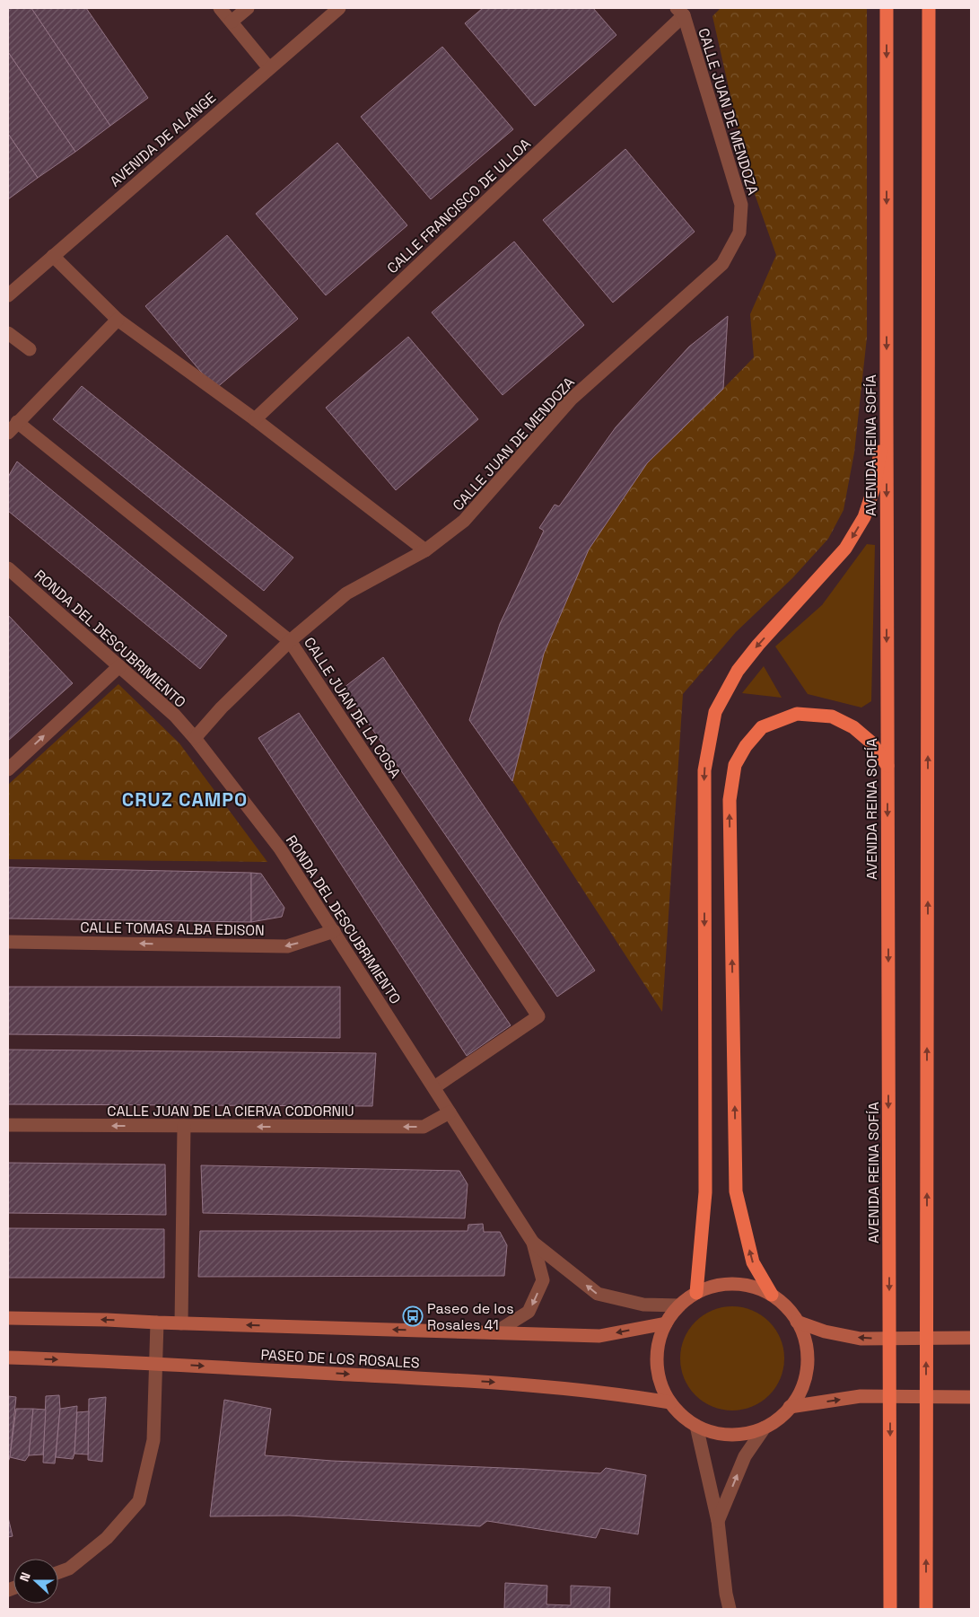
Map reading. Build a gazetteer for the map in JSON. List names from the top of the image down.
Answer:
{
  "streets": {
    "highway": ["AVENIDA REINA SOFÍA"],
    "main road": ["PASEO DE LOS ROSALES"],
    "street": [
      "CALLE JUAN DE MENDOZA",
      "AVENIDA DE ALANGE",
      "CALLE FRANCISCO DE ULLOA",
      "RONDA DEL DESCUBRIMIENTO",
      "CALLE JUAN DE LA COSA",
      "CALLE TOMAS ALBA EDISON",
      "CALLE JUAN DE LA CIERVA CODORNIU"
    ]
  },
  "crossings": [
    ["CALLE JUAN DE MENDOZA", "CALLE FRANCISCO DE ULLOA"],
    ["CALLE JUAN DE MENDOZA", "RONDA DEL DESCUBRIMIENTO"],
    ["CALLE JUAN DE MENDOZA", "CALLE JUAN DE LA COSA"],
    ["RONDA DEL DESCUBRIMIENTO", "CALLE JUAN DE LA COSA"],
    ["RONDA DEL DESCUBRIMIENTO", "CALLE TOMAS ALBA EDISON"],
    ["RONDA DEL DESCUBRIMIENTO", "CALLE JUAN DE LA CIERVA CODORNIU"],
    ["RONDA DEL DESCUBRIMIENTO", "PASEO DE LOS ROSALES"]
  ],
  "one_way": ["CALLE TOMAS ALBA EDISON", "CALLE JUAN DE LA CIERVA CODORNIU"],
  "districts": ["CRUZ CAMPO"],
  "places": {
    "bus stop": ["Paseo de los Rosales 41"]
  },
  "north": "left"
}
